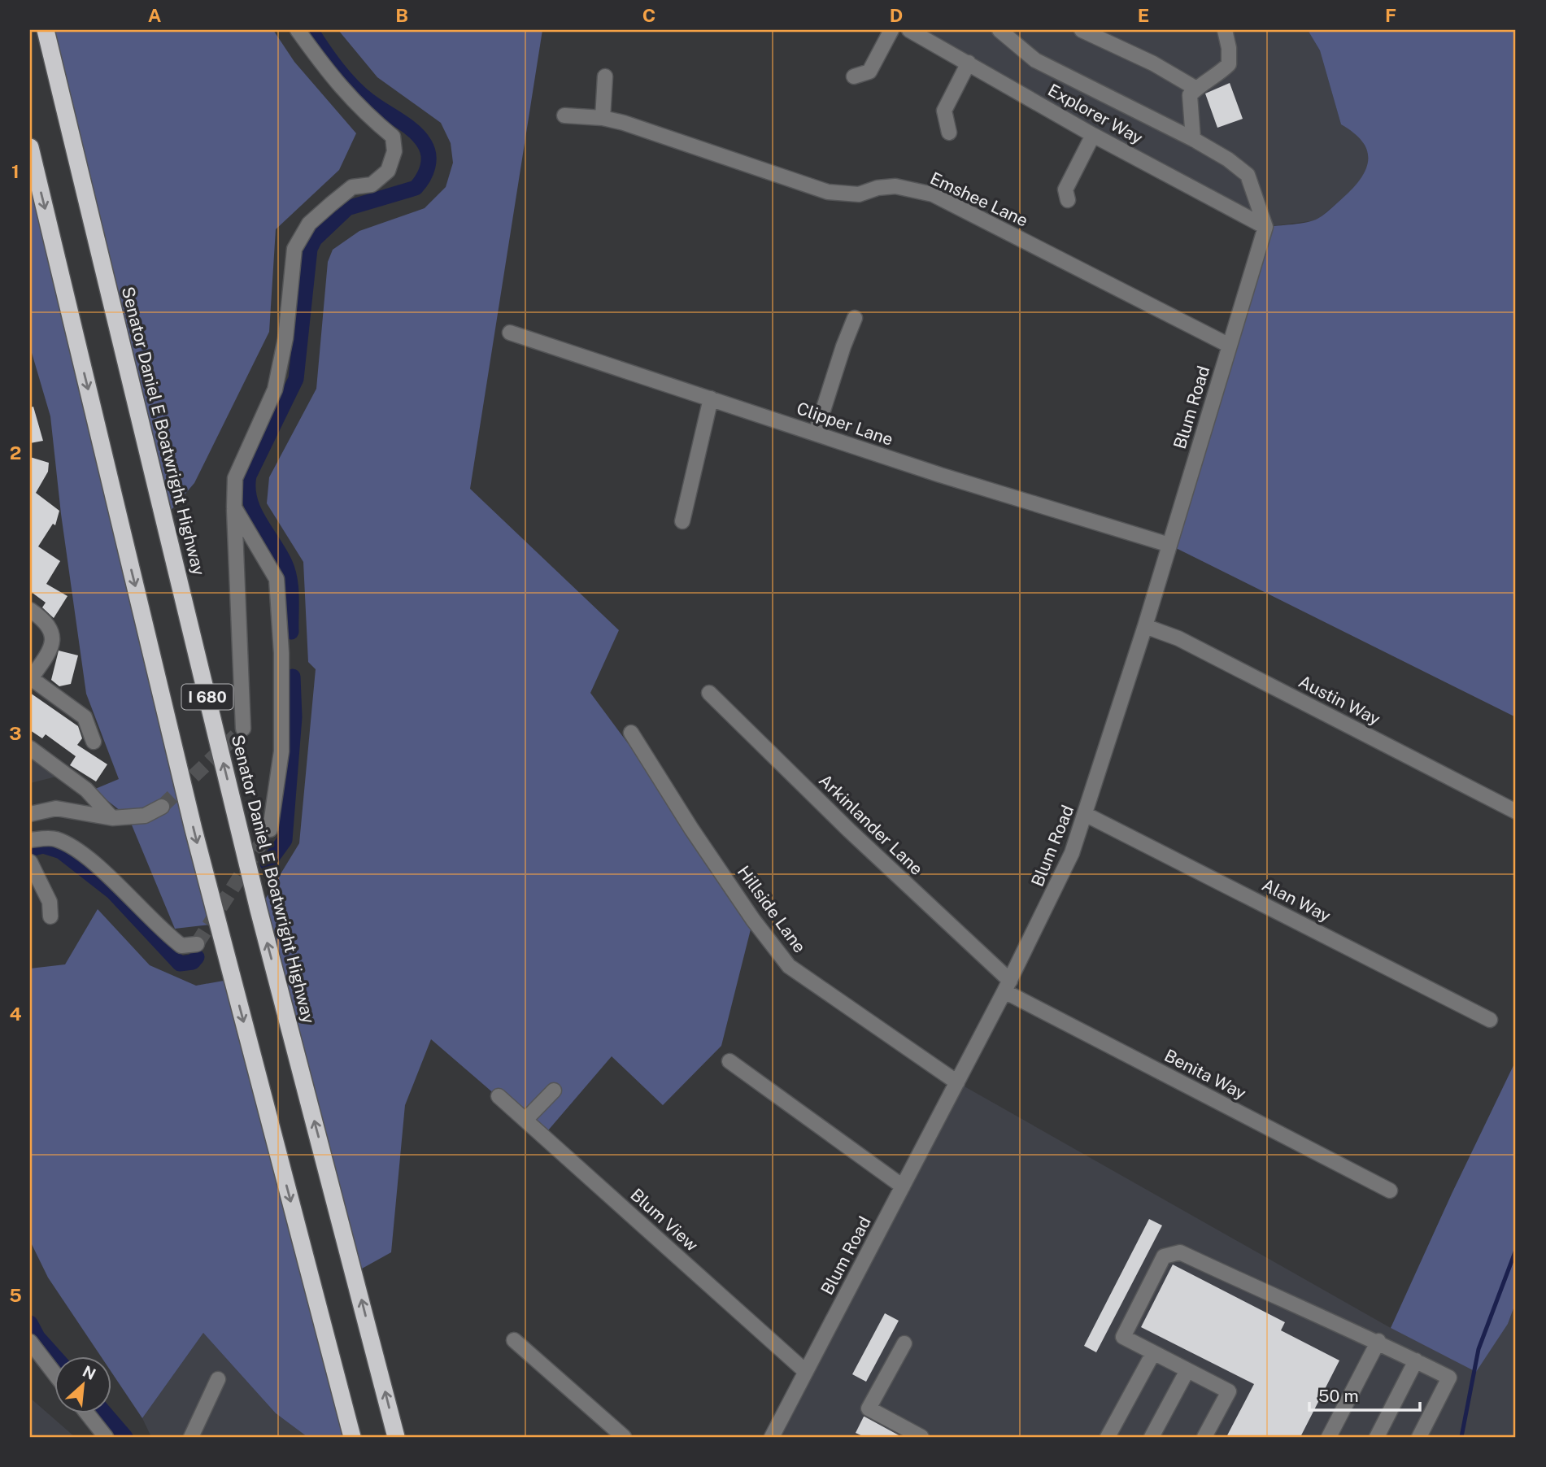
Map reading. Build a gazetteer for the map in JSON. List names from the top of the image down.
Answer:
{
  "streets": {
    "highway": ["Senator Daniel E Boatwright Highway", "I 680"],
    "street": [
      "Explorer Way",
      "Emshee Lane",
      "Blum Road",
      "Clipper Lane",
      "Austin Way",
      "Arkinlander Lane",
      "Alan Way",
      "Hillside Lane",
      "Benita Way",
      "Blum View"
    ]
  },
  "crossings": [
    ["Explorer Way", "Blum Road"],
    ["Emshee Lane", "Blum Road"],
    ["Blum Road", "Clipper Lane"],
    ["Blum Road", "Austin Way"],
    ["Blum Road", "Arkinlander Lane"],
    ["Blum Road", "Alan Way"],
    ["Blum Road", "Hillside Lane"],
    ["Blum Road", "Benita Way"],
    ["Blum Road", "Blum View"],
    ["Arkinlander Lane", "Benita Way"]
  ],
  "scale_bar": "50 m",
  "north": "top right",
  "grid": {
    "columns": [
      "A",
      "B",
      "C",
      "D",
      "E",
      "F"
    ],
    "rows": [
      "1",
      "2",
      "3",
      "4",
      "5"
    ]
  }
}
